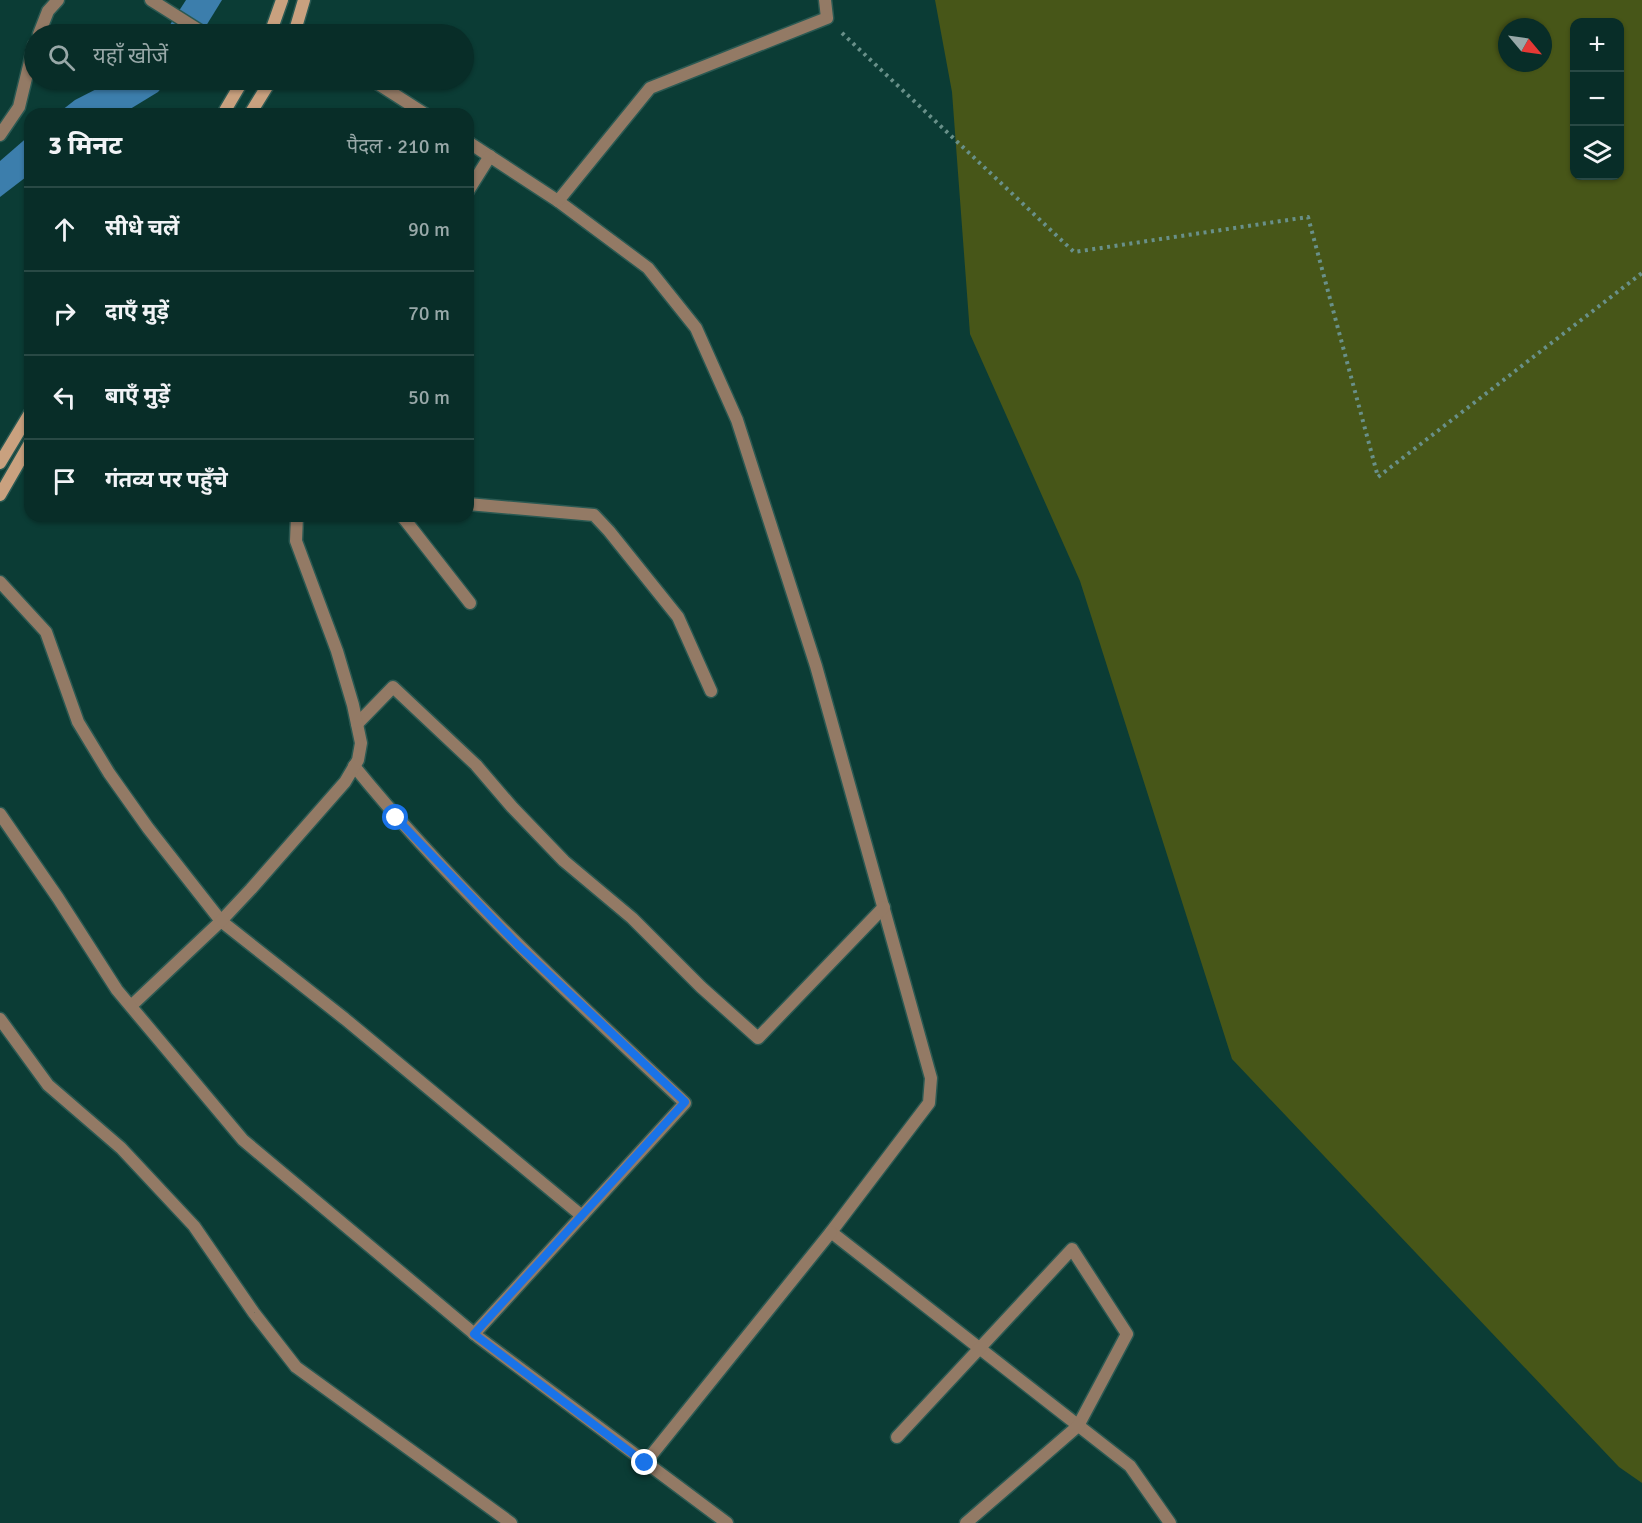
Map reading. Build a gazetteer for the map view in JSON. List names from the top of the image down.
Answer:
{
  "north": "bottom right",
  "page": {
    "map_buttons": ["+", "−"],
    "search": "यहाँ खोजें",
    "heading": ["3 मिनट", "पैदल · 210 m"],
    "list": [
      ["सीधे चलें", "90 m"],
      ["दाएँ मुड़ें", "70 m"],
      ["बाएँ मुड़ें", "50 m"],
      "गंतव्य पर पहुँचे"
    ]
  }
}
